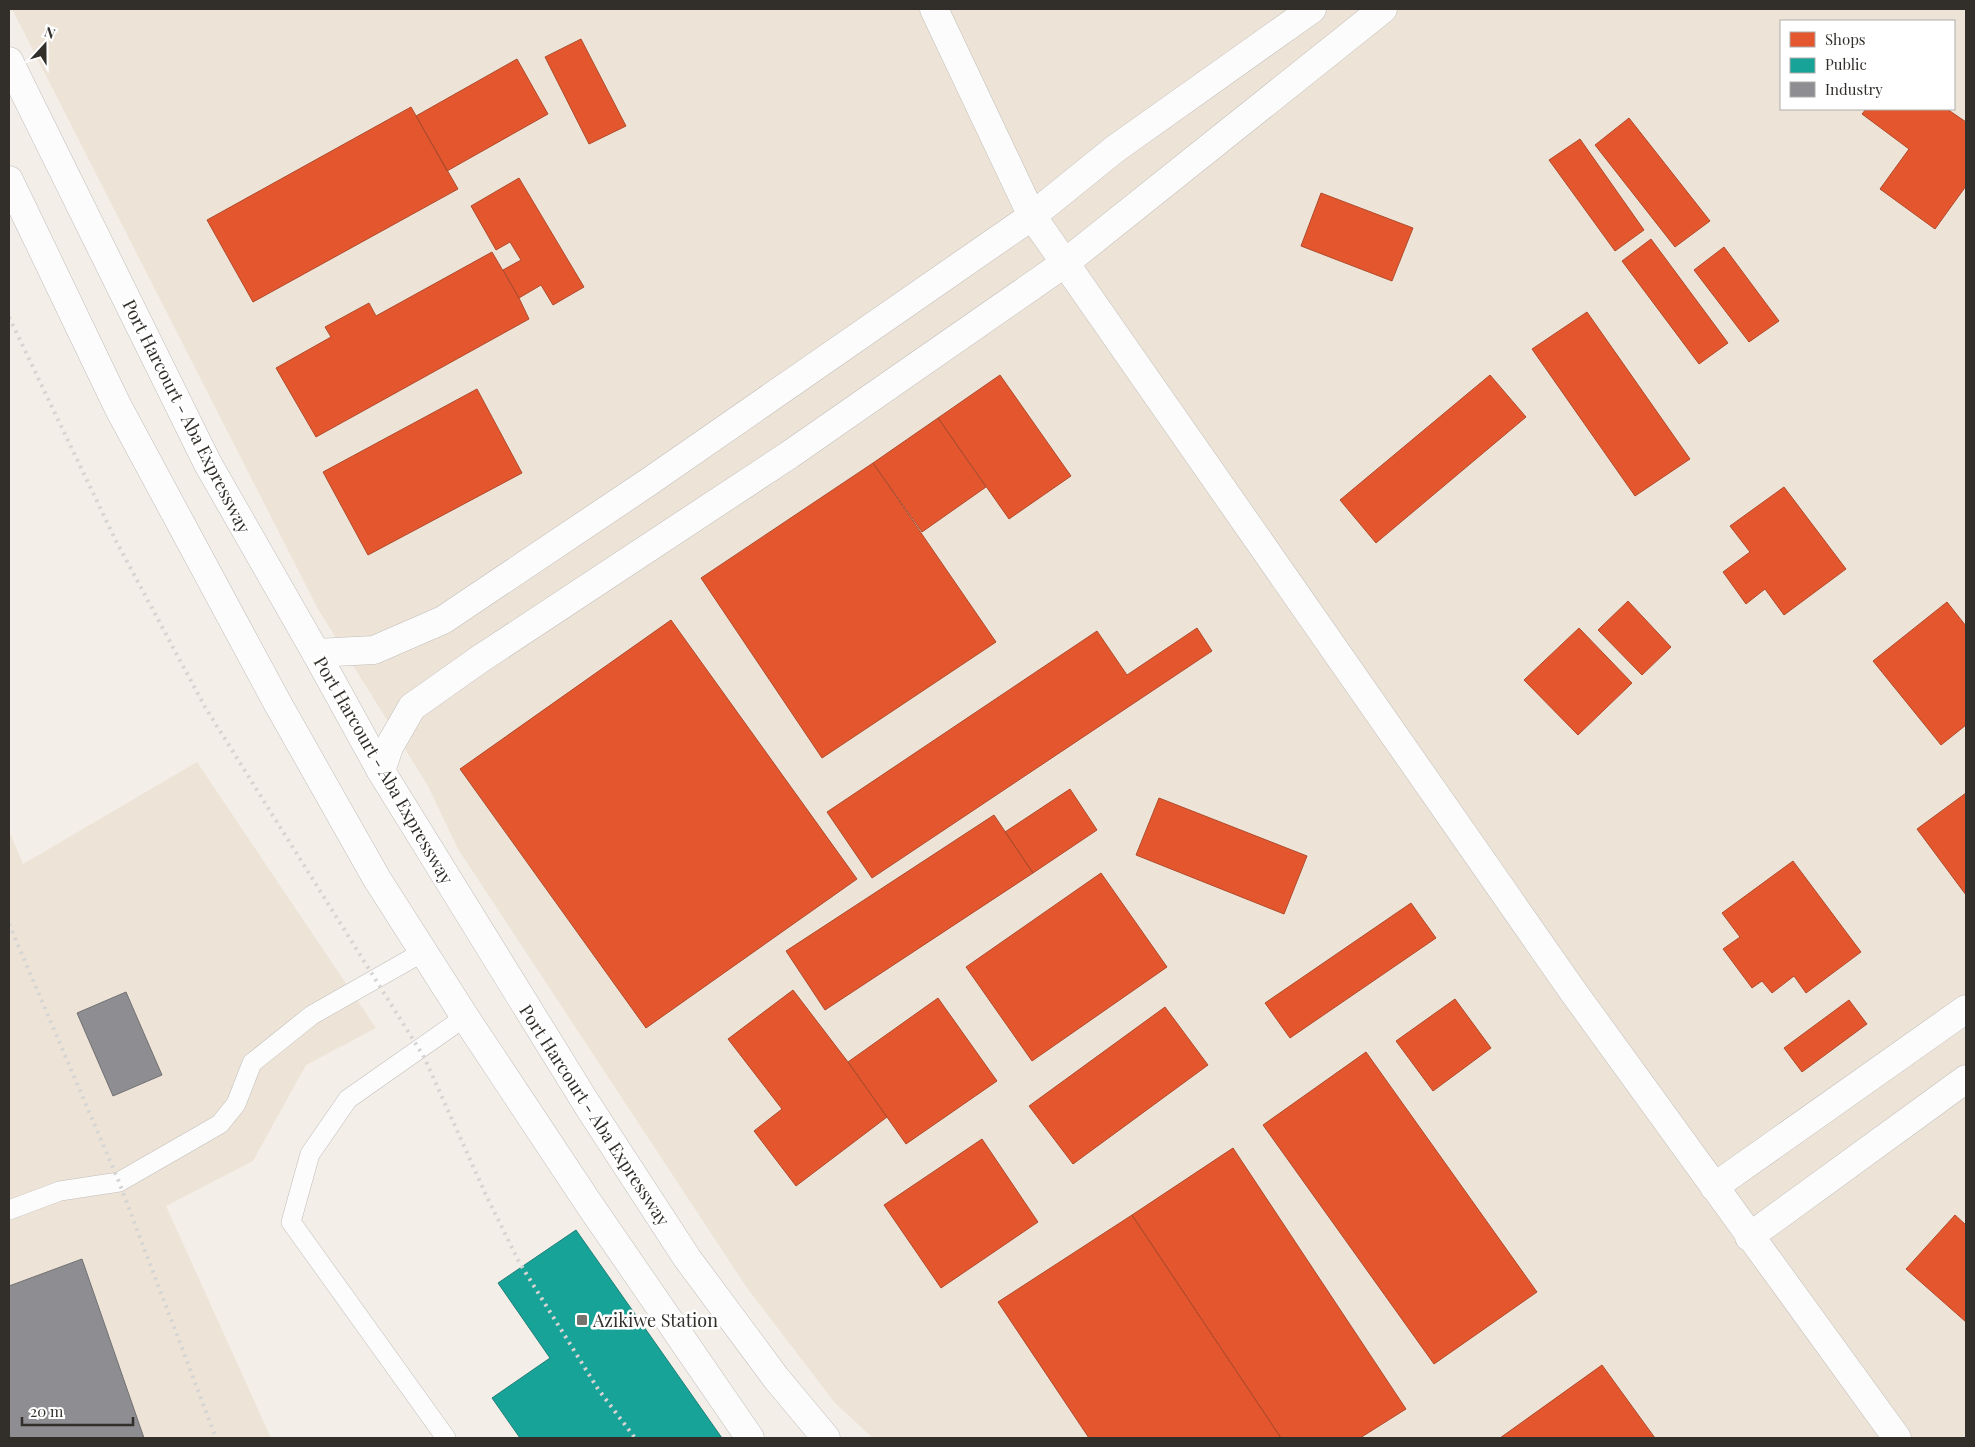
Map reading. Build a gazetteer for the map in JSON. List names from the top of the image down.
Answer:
{
  "streets": {
    "main road": ["Port Harcourt - Aba Expressway"]
  },
  "places": {
    "transit": ["Azikiwe Station"]
  },
  "legend": ["Shops", "Public", "Industry"],
  "scale_bar": "20 m",
  "north": "top"
}
